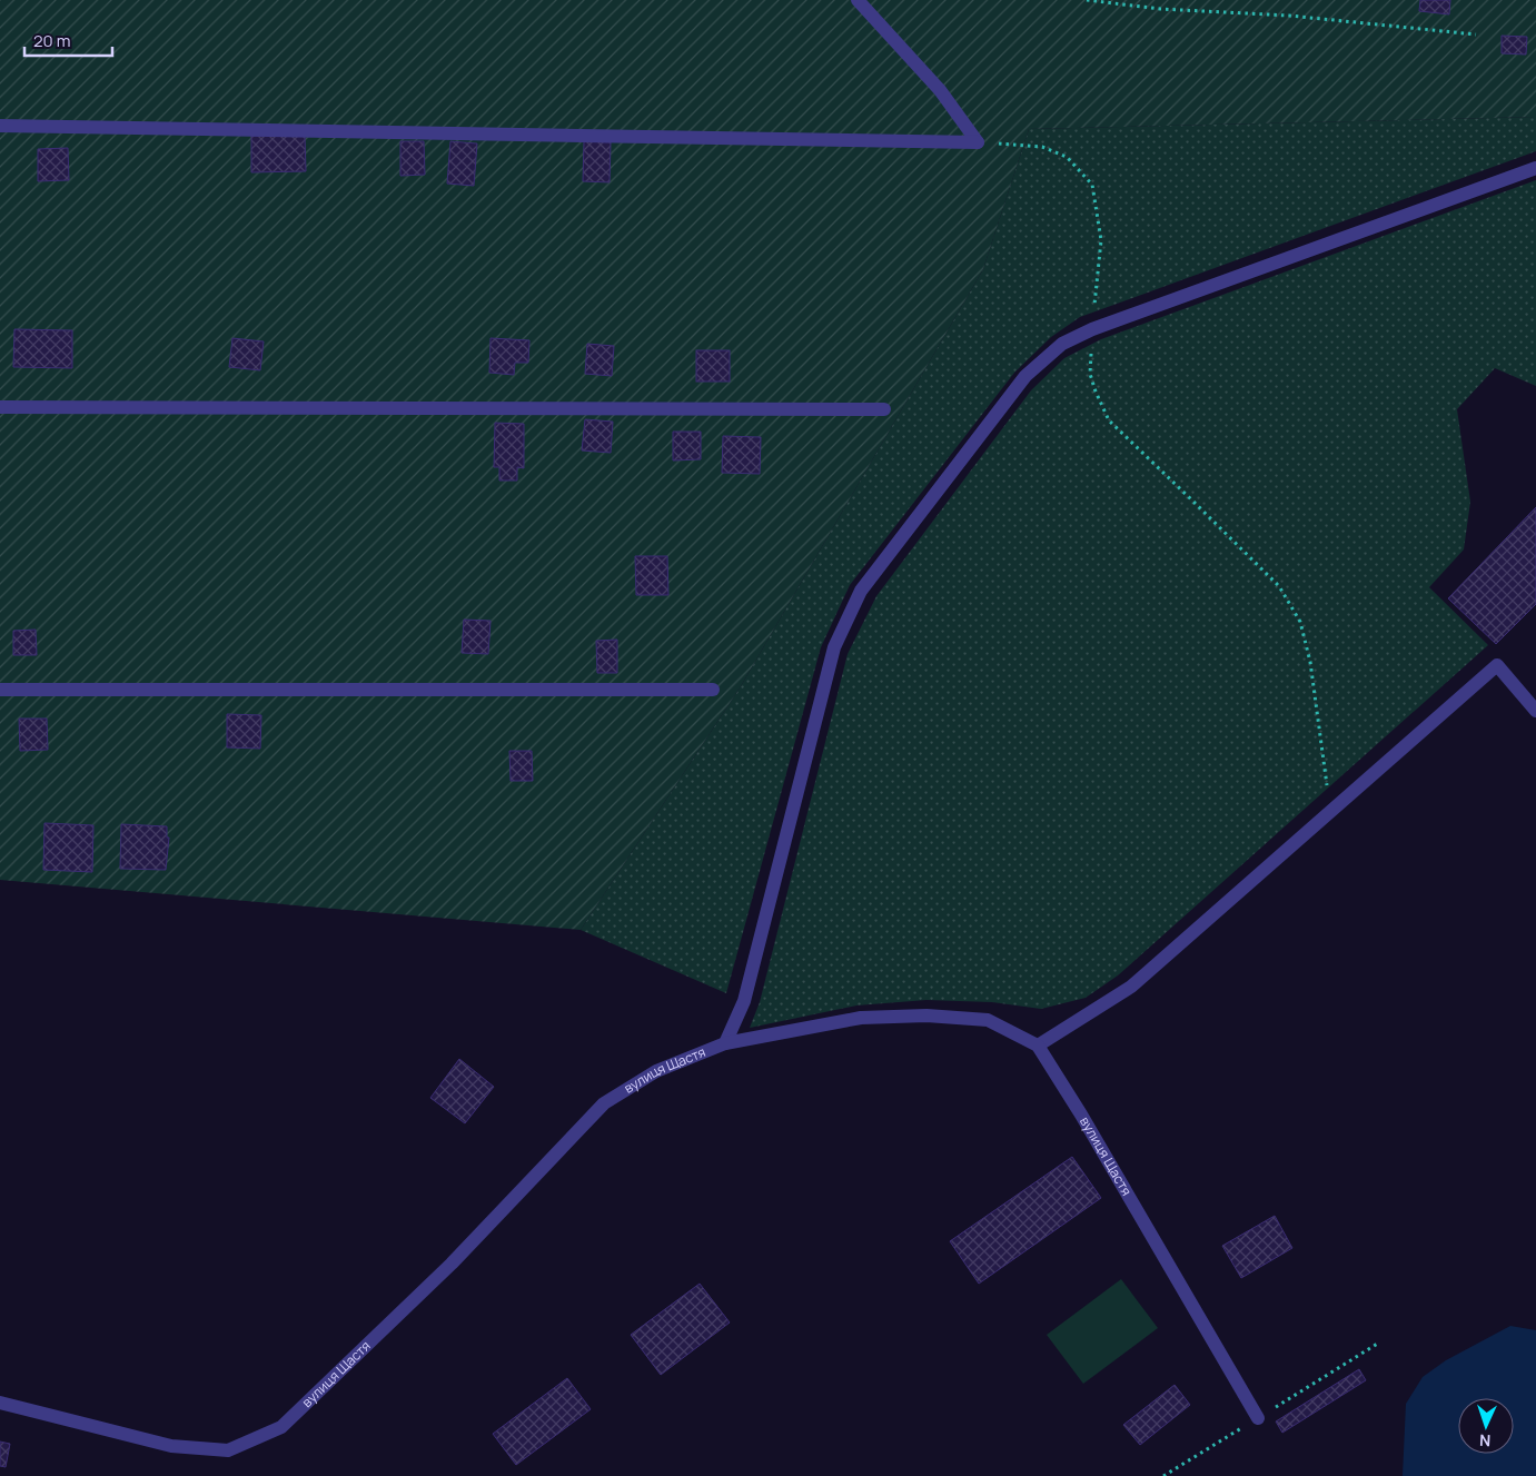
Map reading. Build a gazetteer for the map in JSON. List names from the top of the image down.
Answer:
{
  "streets": {
    "street": ["вулиця Щастя"]
  },
  "scale_bar": "20 m",
  "north": "bottom"
}
